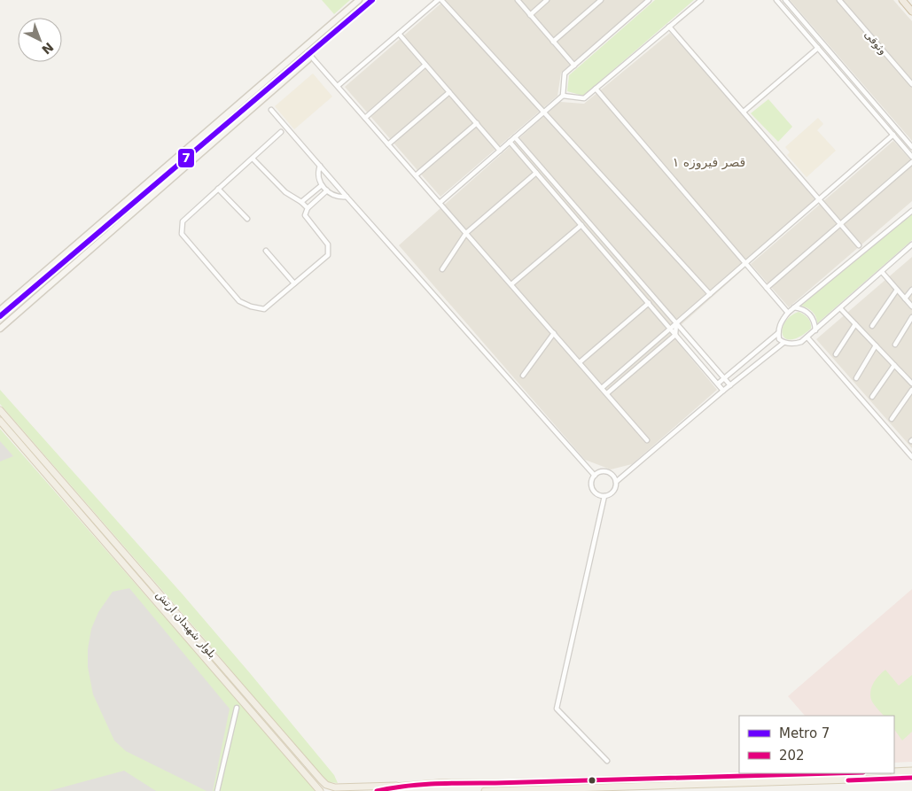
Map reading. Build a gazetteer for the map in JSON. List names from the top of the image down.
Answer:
{
  "streets": {
    "main road": ["بلوار شهیدان ارتش"],
    "street": ["وثوقی"]
  },
  "districts": ["قصر فیروزه ۱"],
  "lines": ["metro line 7", "transit line 202"],
  "legend": ["Metro 7", "202"],
  "north": "bottom right"
}
